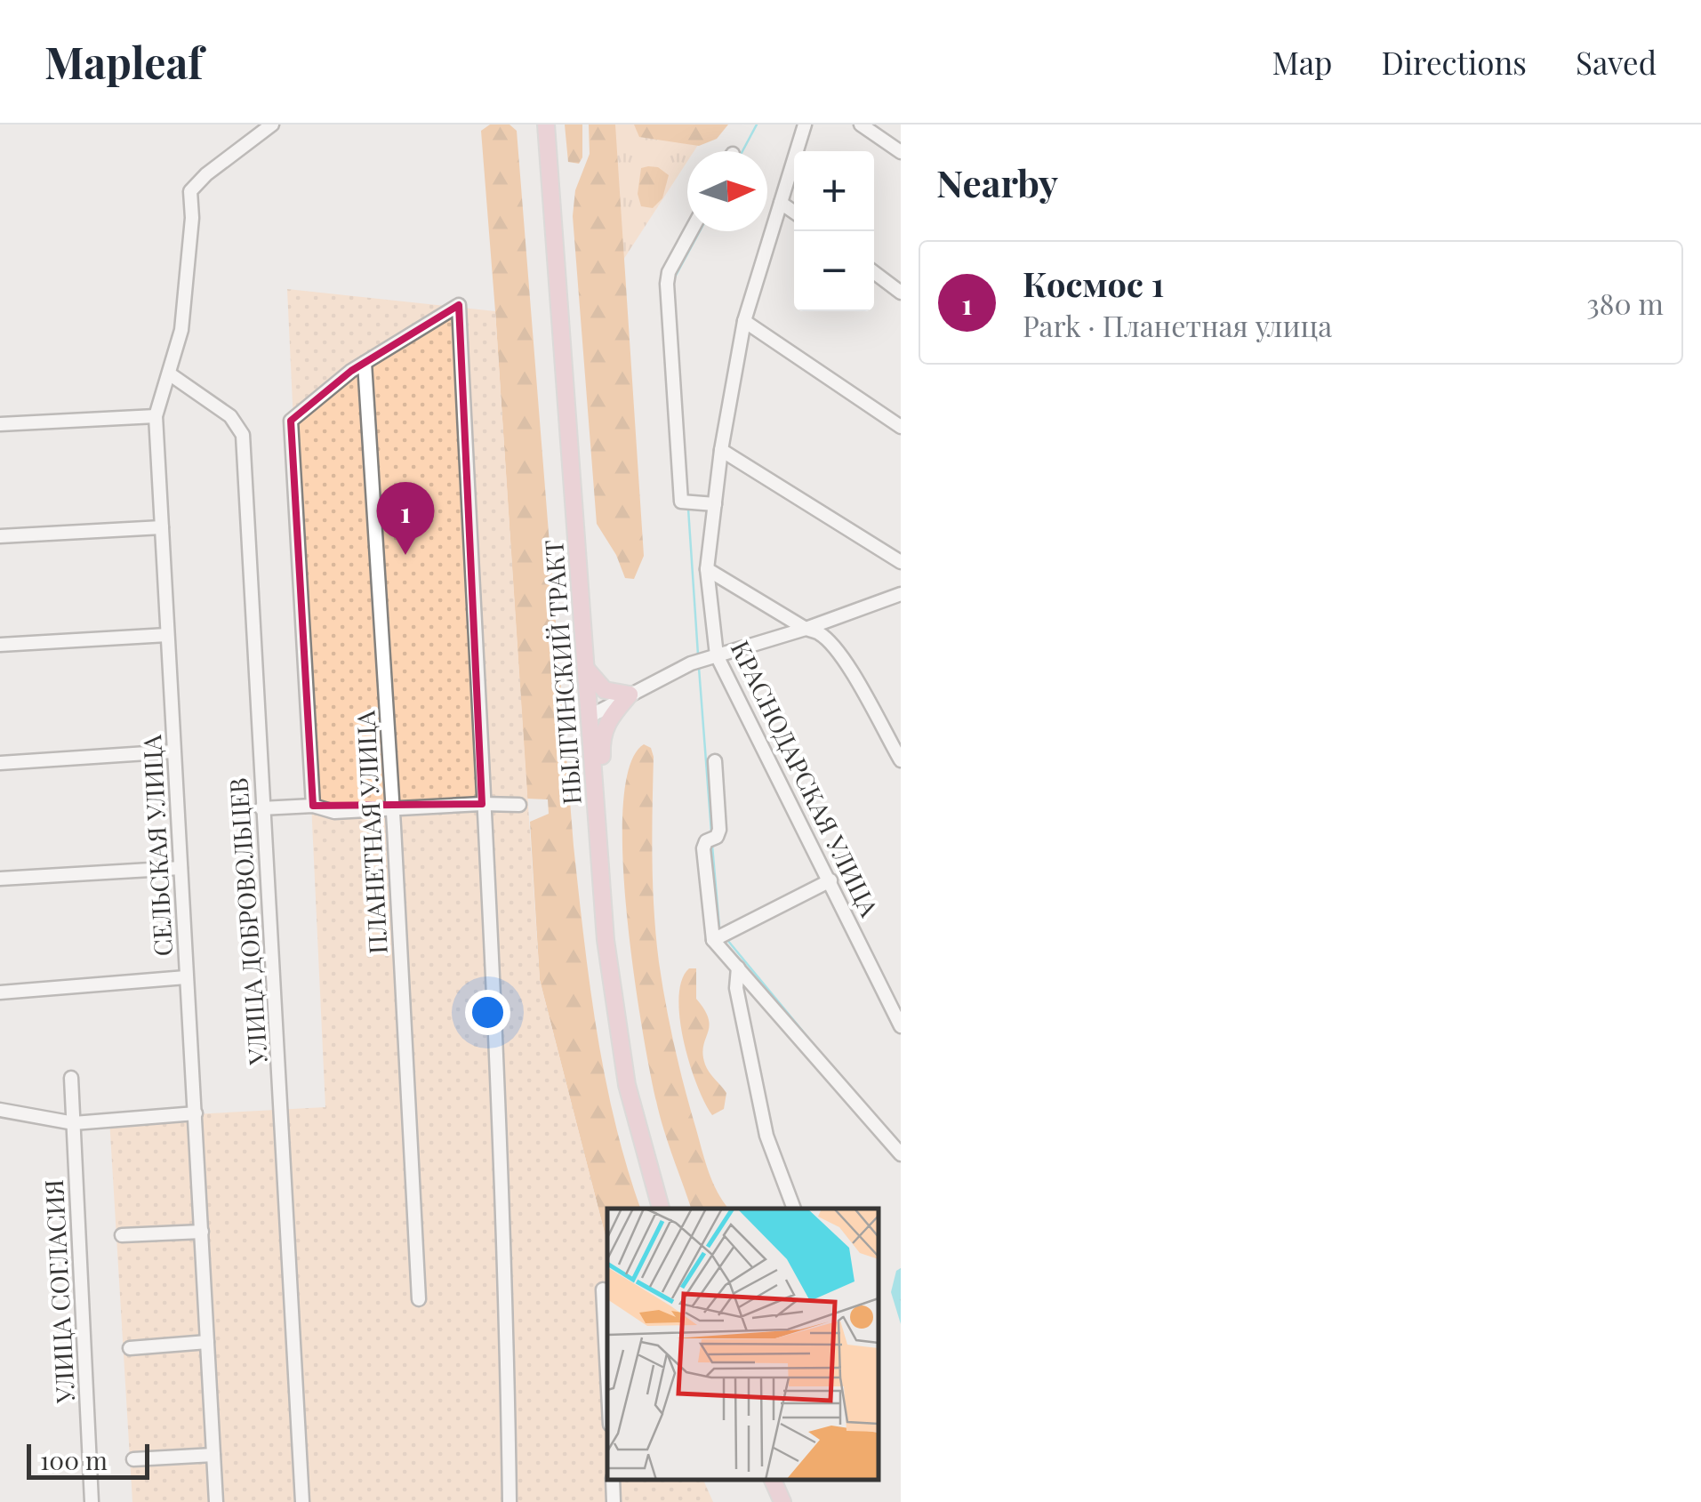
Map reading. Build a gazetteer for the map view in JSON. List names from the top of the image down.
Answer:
{
  "streets": {
    "main road": ["НЫЛГИНСКИЙ ТРАКТ"],
    "street": [
      "КРАСНОДАРСКАЯ УЛИЦА",
      "ПЛАНЕТНАЯ УЛИЦА",
      "СЕЛЬСКАЯ УЛИЦА",
      "УЛИЦА ДОБРОВОЛЬЦЕВ",
      "УЛИЦА СОГЛАСИЯ"
    ]
  },
  "crossings": [
    ["СЕЛЬСКАЯ УЛИЦА", "УЛИЦА ДОБРОВОЛЬЦЕВ"]
  ],
  "scale_bar": "100 m",
  "north": "right",
  "page": {
    "header": "Mapleaf",
    "nav": ["Map", "Directions", "Saved"],
    "heading": "Nearby",
    "map_buttons": ["+", "−"],
    "list": [
      {
        "mark": "1",
        "name": "Космос 1",
        "note": "Park · Планетная улица",
        "value": "380 m"
      }
    ],
    "pins": "1",
    "scale": "100 m"
  }
}
